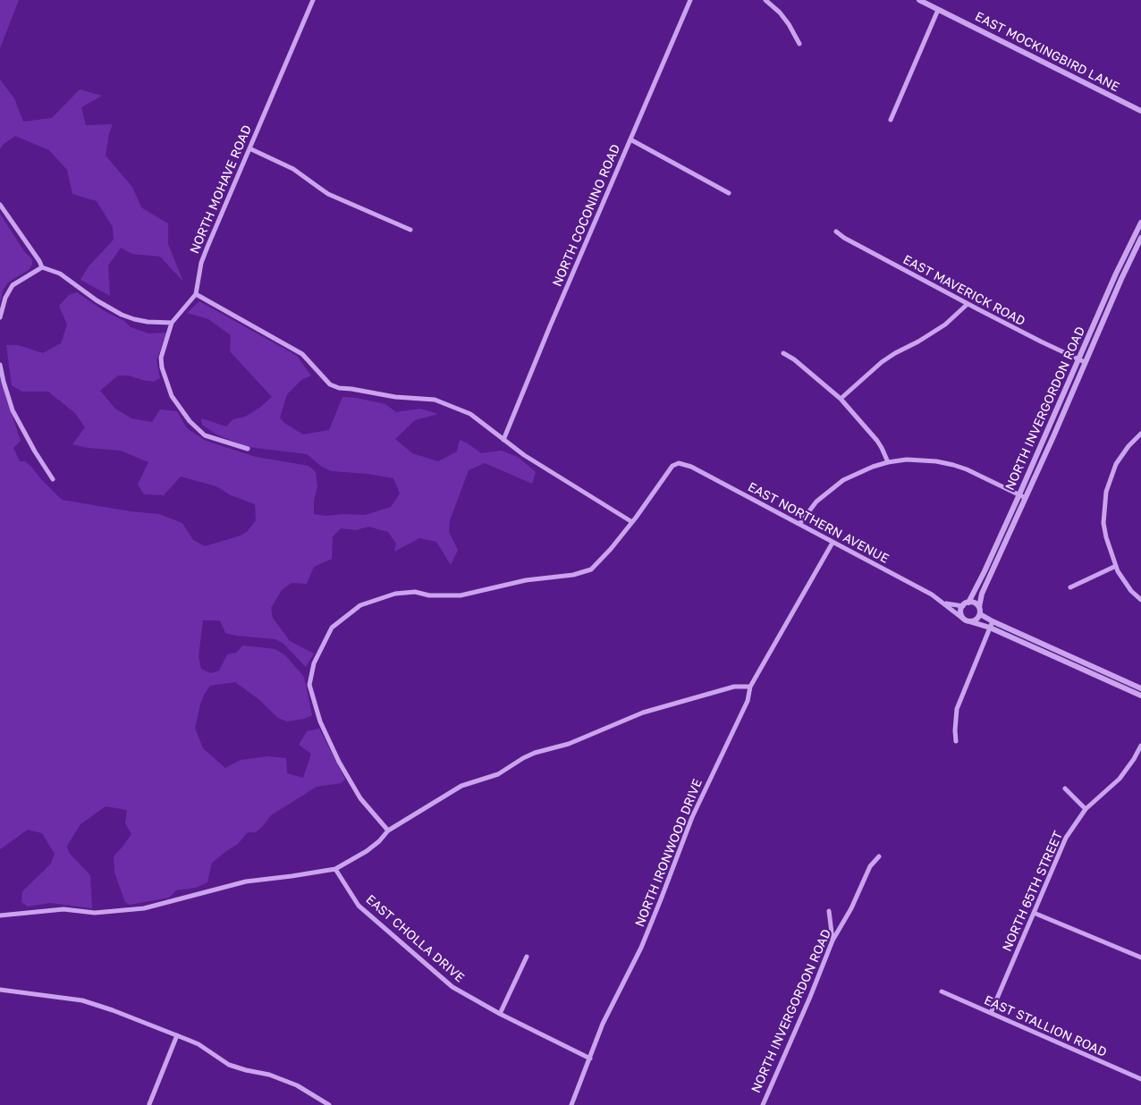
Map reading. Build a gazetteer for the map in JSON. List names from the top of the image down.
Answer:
{
  "streets": {
    "street": [
      "EAST MOCKINGBIRD LANE",
      "NORTH MOHAVE ROAD",
      "NORTH COCONINO ROAD",
      "EAST MAVERICK ROAD",
      "NORTH INVERGORDON ROAD",
      "EAST NORTHERN AVENUE",
      "NORTH IRONWOOD DRIVE",
      "NORTH 65TH STREET",
      "EAST CHOLLA DRIVE",
      "EAST STALLION ROAD"
    ]
  },
  "crossings": [
    ["EAST MAVERICK ROAD", "NORTH INVERGORDON ROAD"],
    ["NORTH INVERGORDON ROAD", "EAST NORTHERN AVENUE"],
    ["EAST NORTHERN AVENUE", "NORTH IRONWOOD DRIVE"],
    ["NORTH IRONWOOD DRIVE", "EAST CHOLLA DRIVE"],
    ["NORTH 65TH STREET", "EAST STALLION ROAD"]
  ]
}
